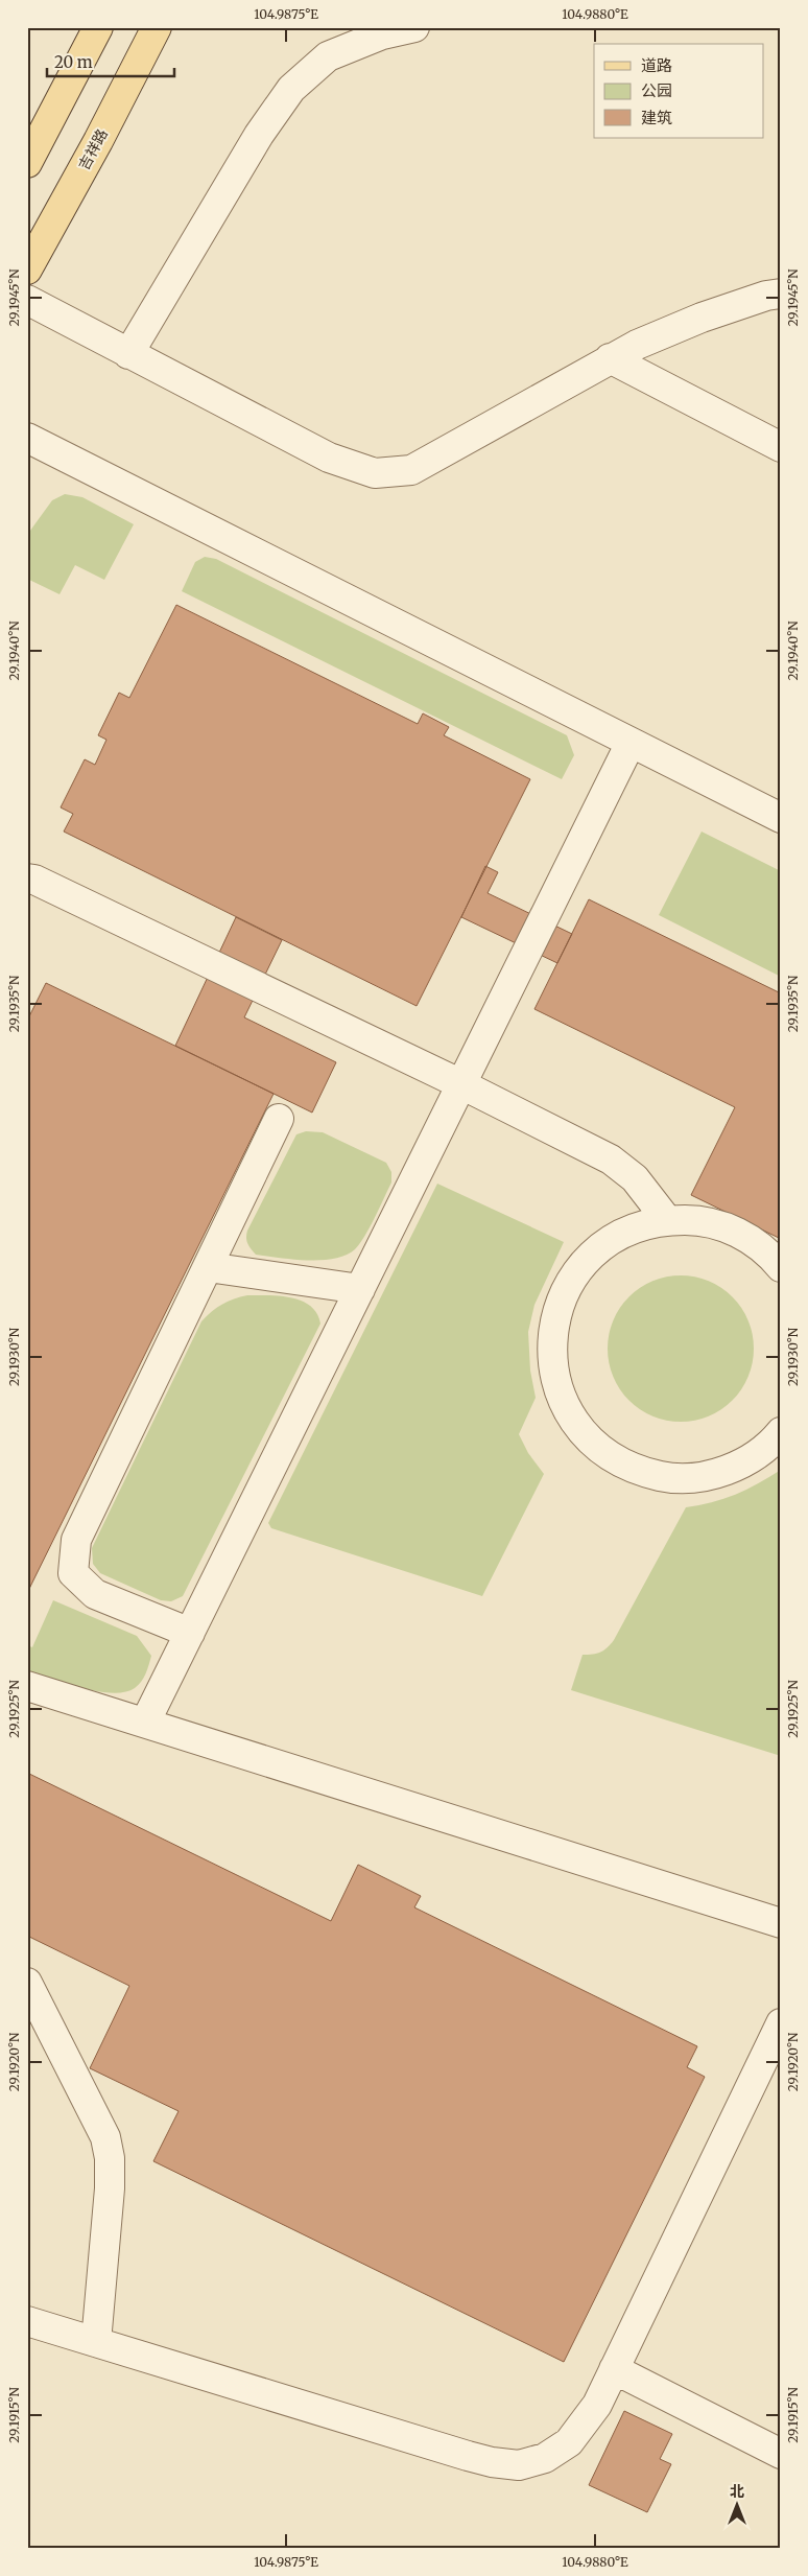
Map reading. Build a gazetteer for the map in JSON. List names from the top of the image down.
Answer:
{
  "streets": {
    "main road": ["吉祥路"]
  },
  "legend": ["道路", "公园", "建筑"],
  "scale_bar": "20 m",
  "north": "top",
  "coordinates": [
    "104.9875°E",
    "104.9880°E",
    "29.1945°N",
    "29.1940°N",
    "29.1935°N",
    "29.1930°N",
    "29.1925°N",
    "29.1920°N",
    "29.1915°N"
  ]
}
